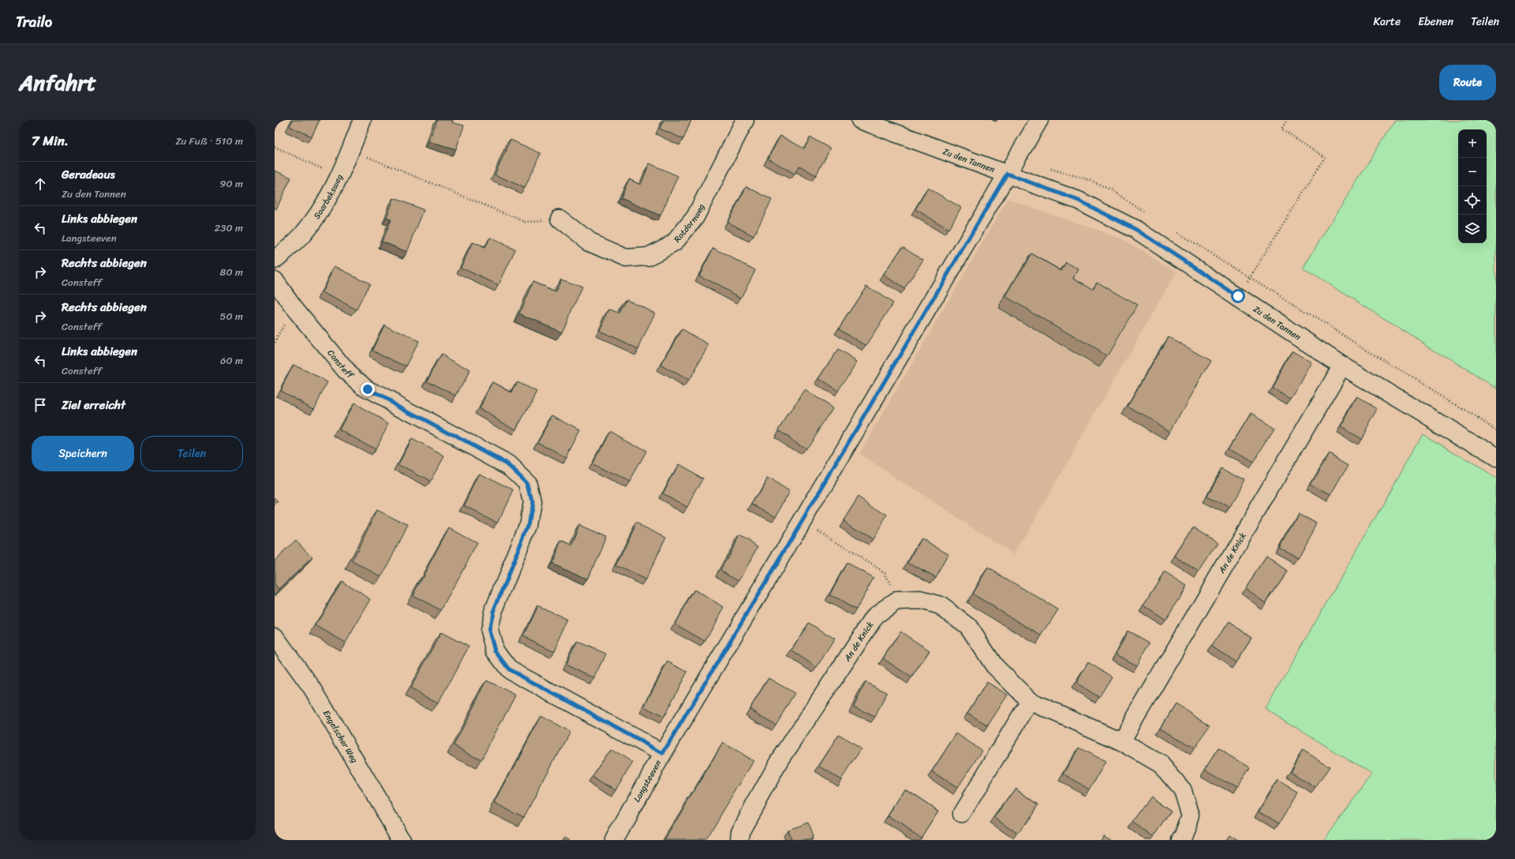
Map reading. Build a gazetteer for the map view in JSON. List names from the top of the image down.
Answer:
{
  "streets": {
    "street": [
      "Zu den Tannen",
      "Saarbeksweg",
      "Rotdornweg",
      "Consteff",
      "An de Knick",
      "Engelscher Weg",
      "Langsteeven"
    ]
  },
  "crossings": [
    ["Zu den Tannen", "An de Knick"],
    ["Zu den Tannen", "Langsteeven"],
    ["Consteff", "Langsteeven"]
  ],
  "page": {
    "header": "Trailo",
    "nav": ["Karte", "Ebenen", "Teilen"],
    "title": "Anfahrt",
    "buttons": [
      "Route",
      ["Speichern", "Teilen"]
    ],
    "heading": ["7 Min.", "Zu Fuß · 510 m"],
    "map_buttons": ["+", "−"],
    "list": [
      ["Geradeaus", "Zu den Tannen", "90 m"],
      ["Links abbiegen", "Langsteeven", "230 m"],
      ["Rechts abbiegen", "Consteff", "80 m"],
      ["Rechts abbiegen", "Consteff", "50 m"],
      ["Links abbiegen", "Consteff", "60 m"],
      "Ziel erreicht"
    ]
  }
}
